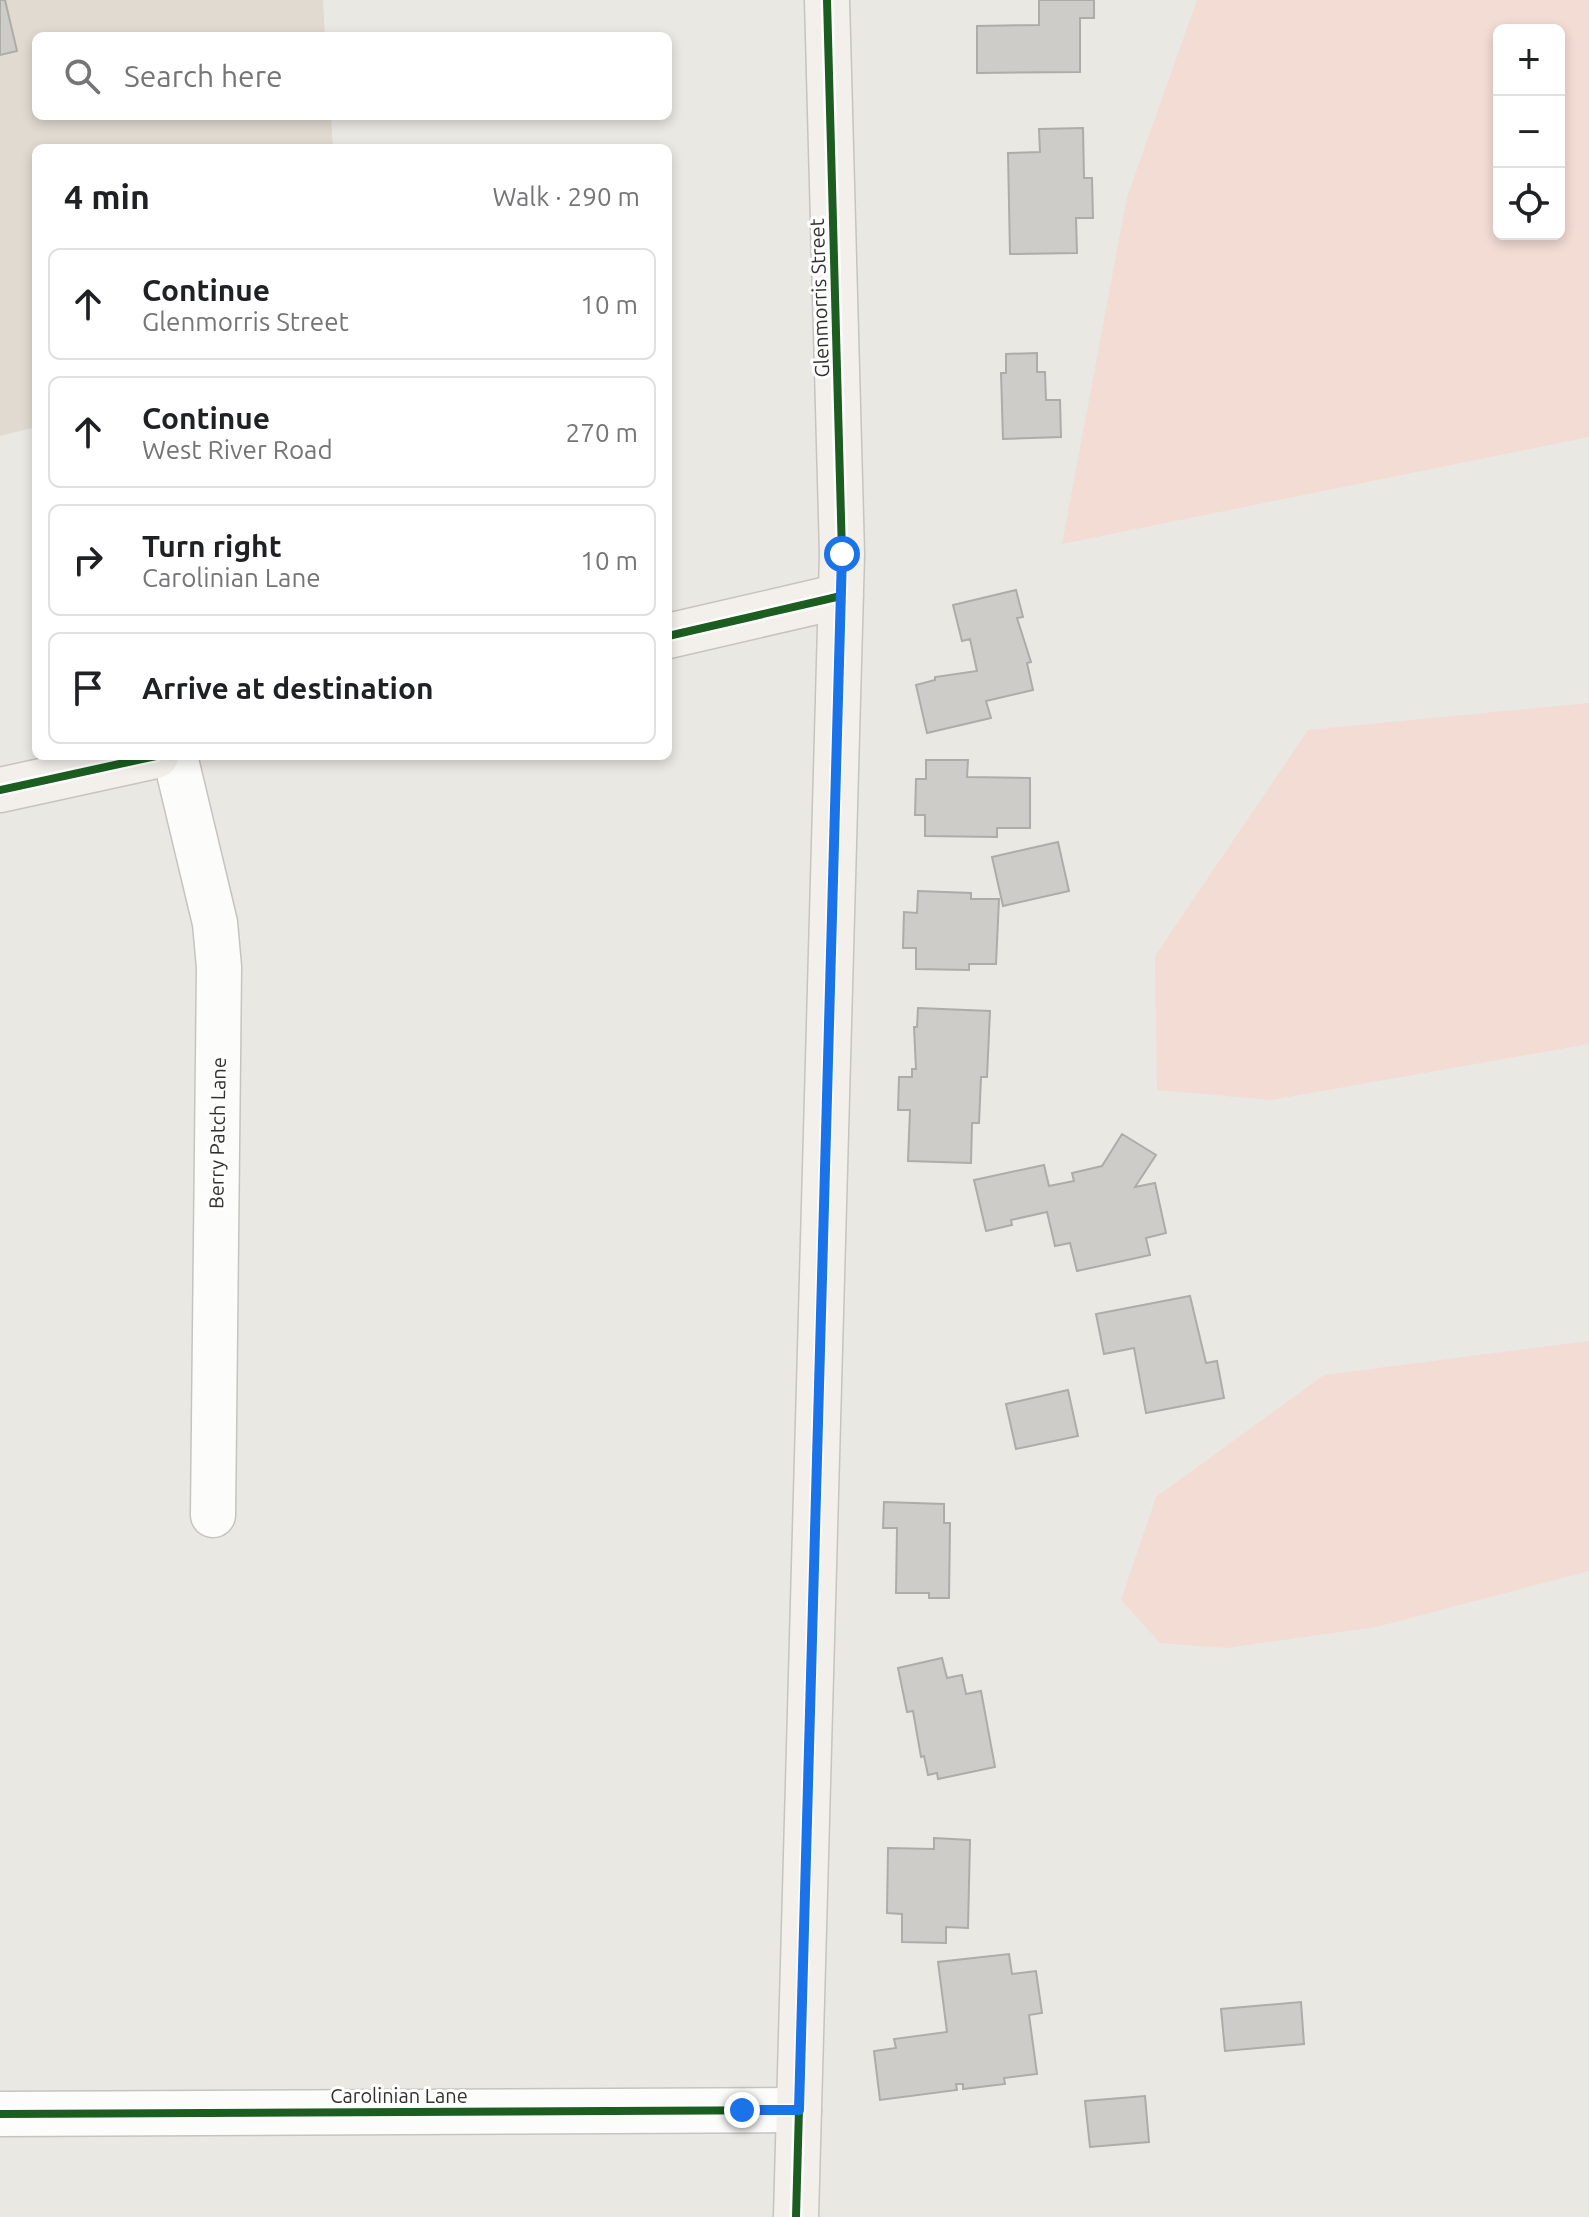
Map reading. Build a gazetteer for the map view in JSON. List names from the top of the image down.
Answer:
{
  "streets": {
    "street": ["Glenmorris Street", "Berry Patch Lane", "Carolinian Lane"]
  },
  "crossings": [
    ["Glenmorris Street", "Carolinian Lane"]
  ],
  "page": {
    "map_buttons": ["+", "−"],
    "search": "Search here",
    "heading": ["4 min", "Walk · 290 m"],
    "list": [
      ["Continue", "Glenmorris Street", "10 m"],
      ["Continue", "West River Road", "270 m"],
      ["Turn right", "Carolinian Lane", "10 m"],
      "Arrive at destination"
    ]
  }
}
